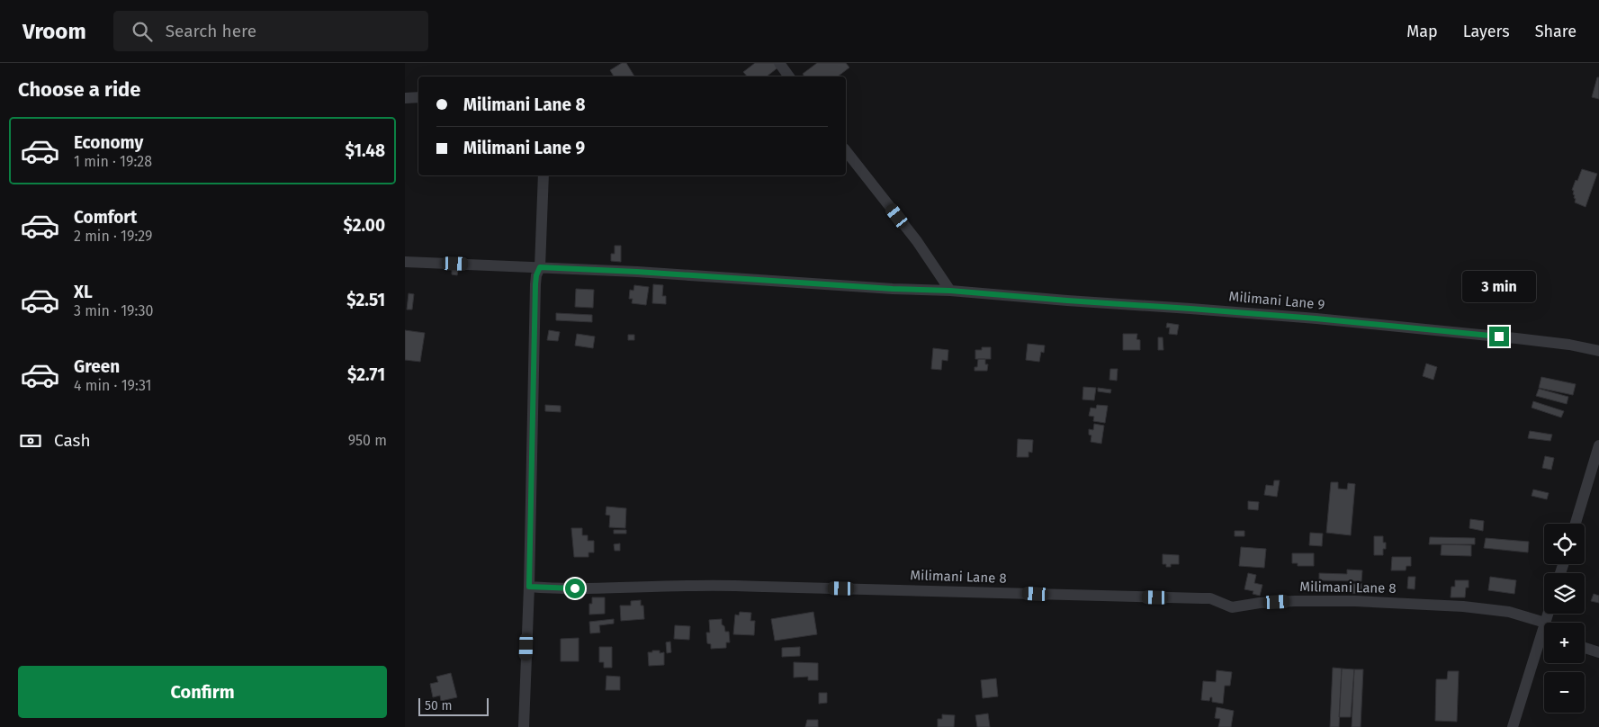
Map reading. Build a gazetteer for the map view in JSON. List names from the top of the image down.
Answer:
{
  "streets": {
    "street": ["Milimani Lane 9", "Milimani Lane 8"]
  },
  "scale_bar": "50 m",
  "page": {
    "header": "Vroom",
    "search": "Search here",
    "nav": ["Map", "Layers", "Share"],
    "heading": "Choose a ride",
    "banner": ["Milimani Lane 8", "Milimani Lane 9"],
    "list": [
      {
        "name": "Economy",
        "note": "1 min · 19:28",
        "value": "$1.48"
      },
      {
        "name": "Comfort",
        "note": "2 min · 19:29",
        "value": "$2.00"
      },
      {
        "name": "XL",
        "note": "3 min · 19:30",
        "value": "$2.51"
      },
      {
        "name": "Green",
        "note": "4 min · 19:31",
        "value": "$2.71"
      }
    ],
    "bubble": "3 min",
    "pay": ["Cash", "950 m"],
    "map_buttons": ["+", "−"],
    "buttons": "Confirm",
    "scale": "50 m"
  }
}
